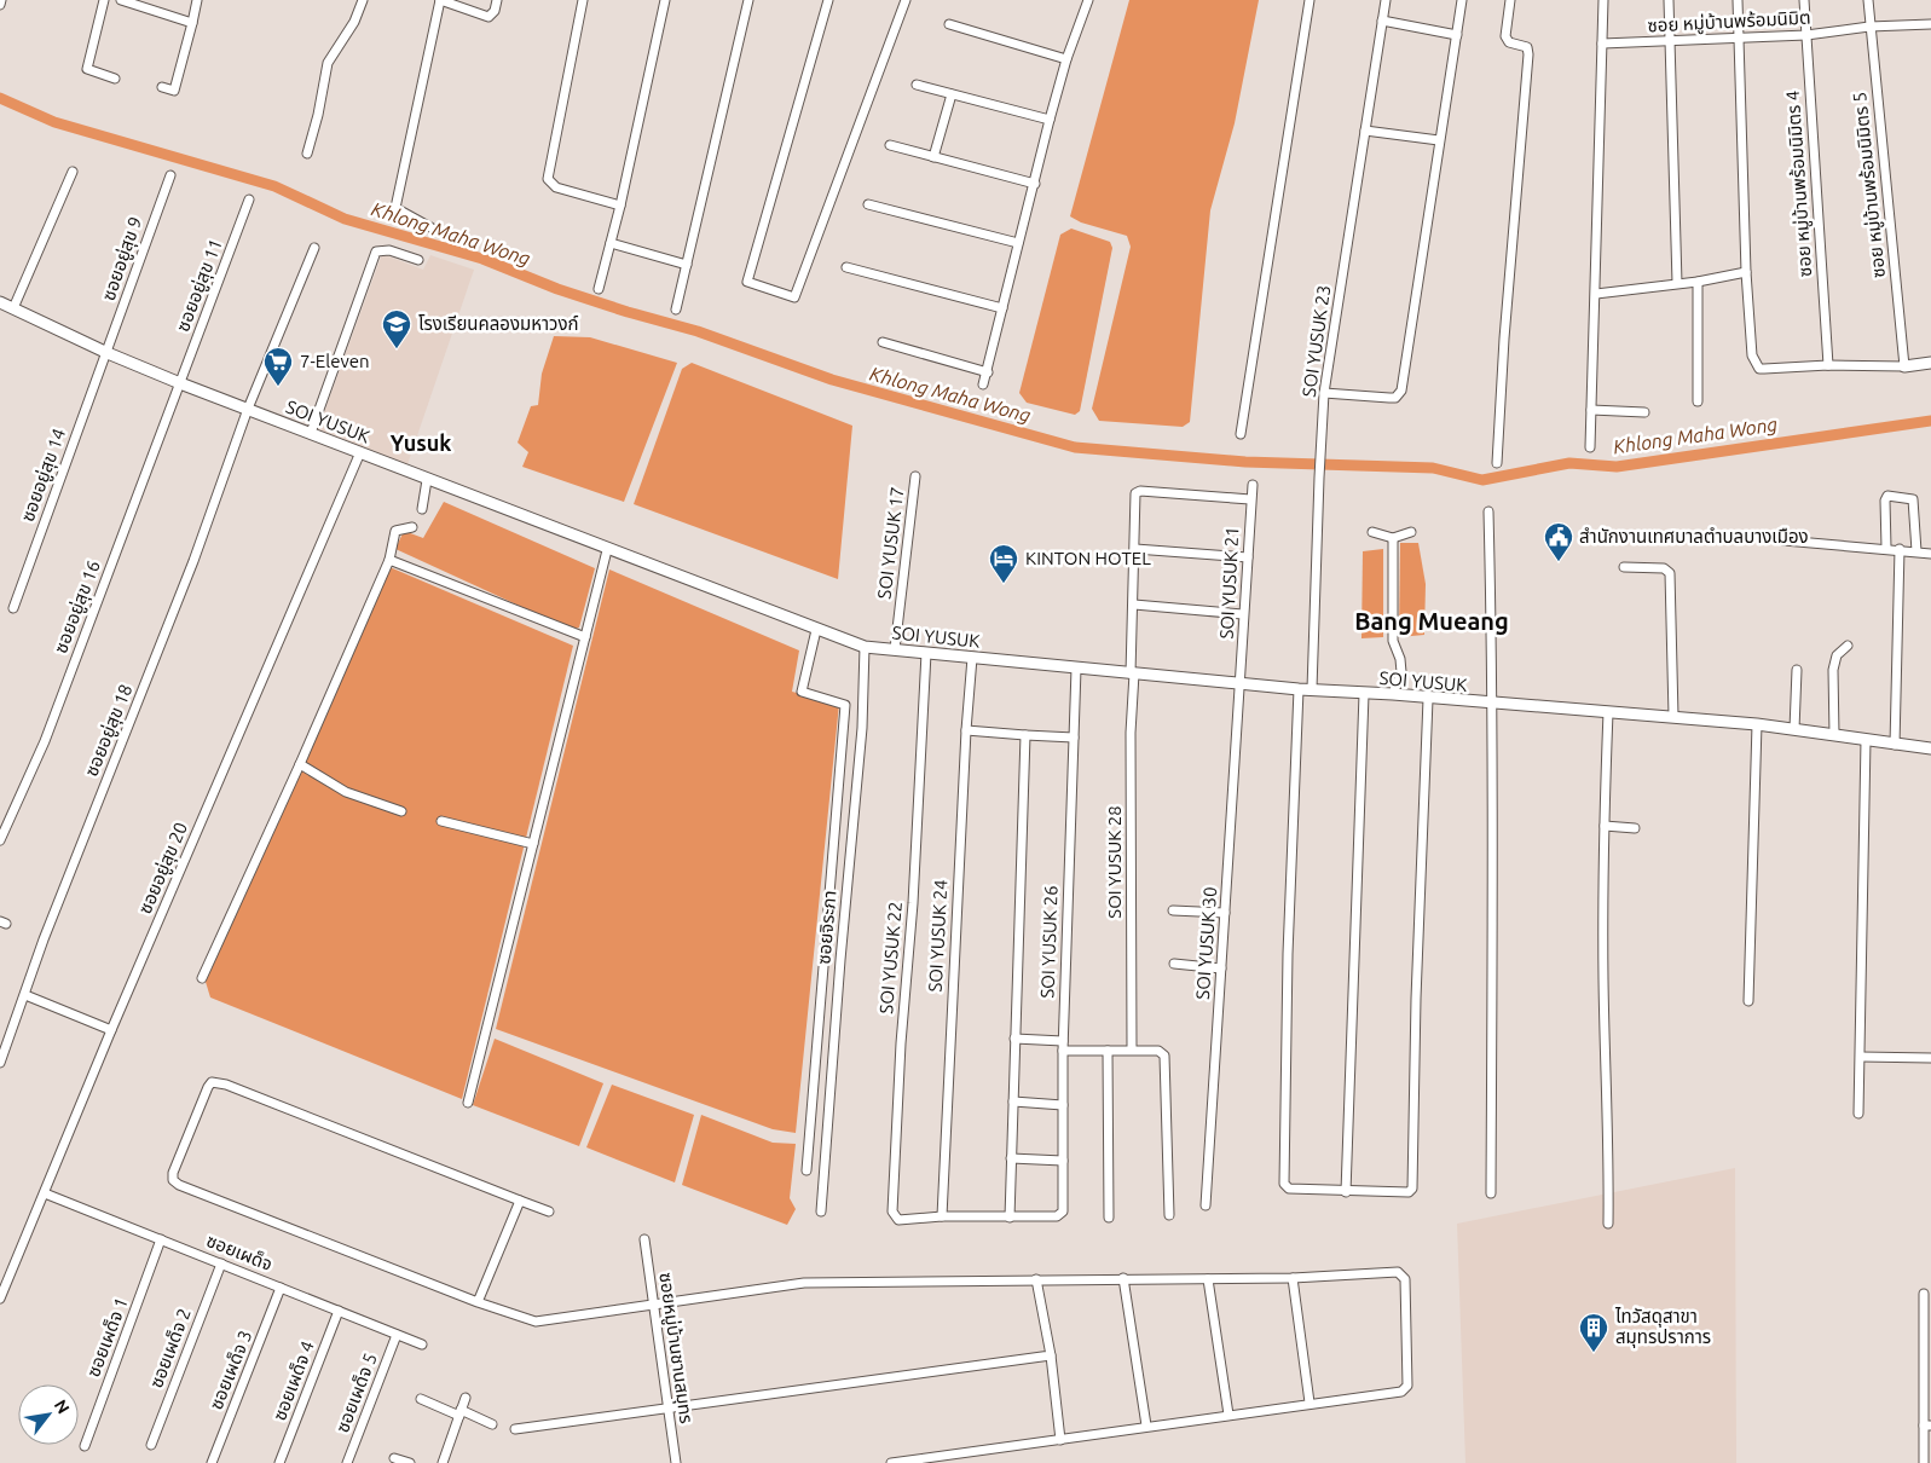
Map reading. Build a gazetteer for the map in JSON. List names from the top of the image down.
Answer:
{
  "streets": {
    "street": [
      "ซอย หมู่บ้านพร้อมนิมิต",
      "ซอย หมู่บ้านพร้อมนิมิตร 4",
      "ซอย หมู่บ้านพร้อมนิมิตร 5",
      "ซอยอยู่สุข 9",
      "ซอยอยู่สุข 11",
      "SOI YUSUK 23",
      "SOI YUSUK",
      "ซอยอยู่สุข 14",
      "SOI YUSUK 17",
      "SOI YUSUK 21",
      "ซอยอยู่สุข 16",
      "ซอยอยู่สุข 18",
      "SOI YUSUK 28",
      "ซอยอยู่สุข 20",
      "ซอยจิระภา",
      "SOI YUSUK 24",
      "SOI YUSUK 26",
      "SOI YUSUK 30",
      "SOI YUSUK 22",
      "ซอยเผด็จ",
      "ซอยเผด็จ 1",
      "ซอยเผด็จ 2",
      "ซอยหมู่บ้านชานสมุทร",
      "ซอยเผด็จ 3",
      "ซอยเผด็จ 4",
      "ซอยเผด็จ 5"
    ]
  },
  "crossings": [
    ["ซอย หมู่บ้านพร้อมนิมิต", "ซอย หมู่บ้านพร้อมนิมิตร 4"],
    ["ซอย หมู่บ้านพร้อมนิมิต", "ซอย หมู่บ้านพร้อมนิมิตร 5"],
    ["ซอยอยู่สุข 9", "SOI YUSUK"],
    ["ซอยอยู่สุข 9", "ซอยอยู่สุข 14"],
    ["ซอยอยู่สุข 11", "SOI YUSUK"],
    ["ซอยอยู่สุข 11", "ซอยอยู่สุข 16"],
    ["SOI YUSUK 23", "SOI YUSUK"],
    ["SOI YUSUK", "ซอยอยู่สุข 14"],
    ["SOI YUSUK", "SOI YUSUK 17"],
    ["SOI YUSUK", "SOI YUSUK 21"],
    ["SOI YUSUK", "ซอยอยู่สุข 16"],
    ["SOI YUSUK", "ซอยอยู่สุข 18"],
    ["SOI YUSUK", "SOI YUSUK 28"],
    ["SOI YUSUK", "ซอยอยู่สุข 20"],
    ["SOI YUSUK", "ซอยจิระภา"],
    ["SOI YUSUK", "SOI YUSUK 24"],
    ["SOI YUSUK", "SOI YUSUK 26"],
    ["SOI YUSUK", "SOI YUSUK 30"],
    ["SOI YUSUK", "SOI YUSUK 22"],
    ["SOI YUSUK 21", "SOI YUSUK 28"],
    ["SOI YUSUK 21", "SOI YUSUK 30"],
    ["ซอยอยู่สุข 20", "ซอยเผด็จ"],
    ["SOI YUSUK 24", "SOI YUSUK 22"],
    ["ซอยเผด็จ", "ซอยเผด็จ 1"],
    ["ซอยเผด็จ", "ซอยเผด็จ 2"],
    ["ซอยเผด็จ", "ซอยเผด็จ 3"],
    ["ซอยเผด็จ", "ซอยเผด็จ 4"],
    ["ซอยเผด็จ", "ซอยเผด็จ 5"]
  ],
  "districts": ["Yusuk", "Bang Mueang"],
  "water": ["Khlong Maha Wong"],
  "places": {
    "school or university": ["โรงเรียนคลองมหาวงก์"],
    "supermarket": ["7-Eleven"],
    "public building": ["สำนักงานเทศบาลตำบลบางเมือง"],
    "hotel": ["KINTON HOTEL"],
    "building": ["ไทวัสดุสาขา สมุทรปราการ"]
  },
  "north": "top right"
}
